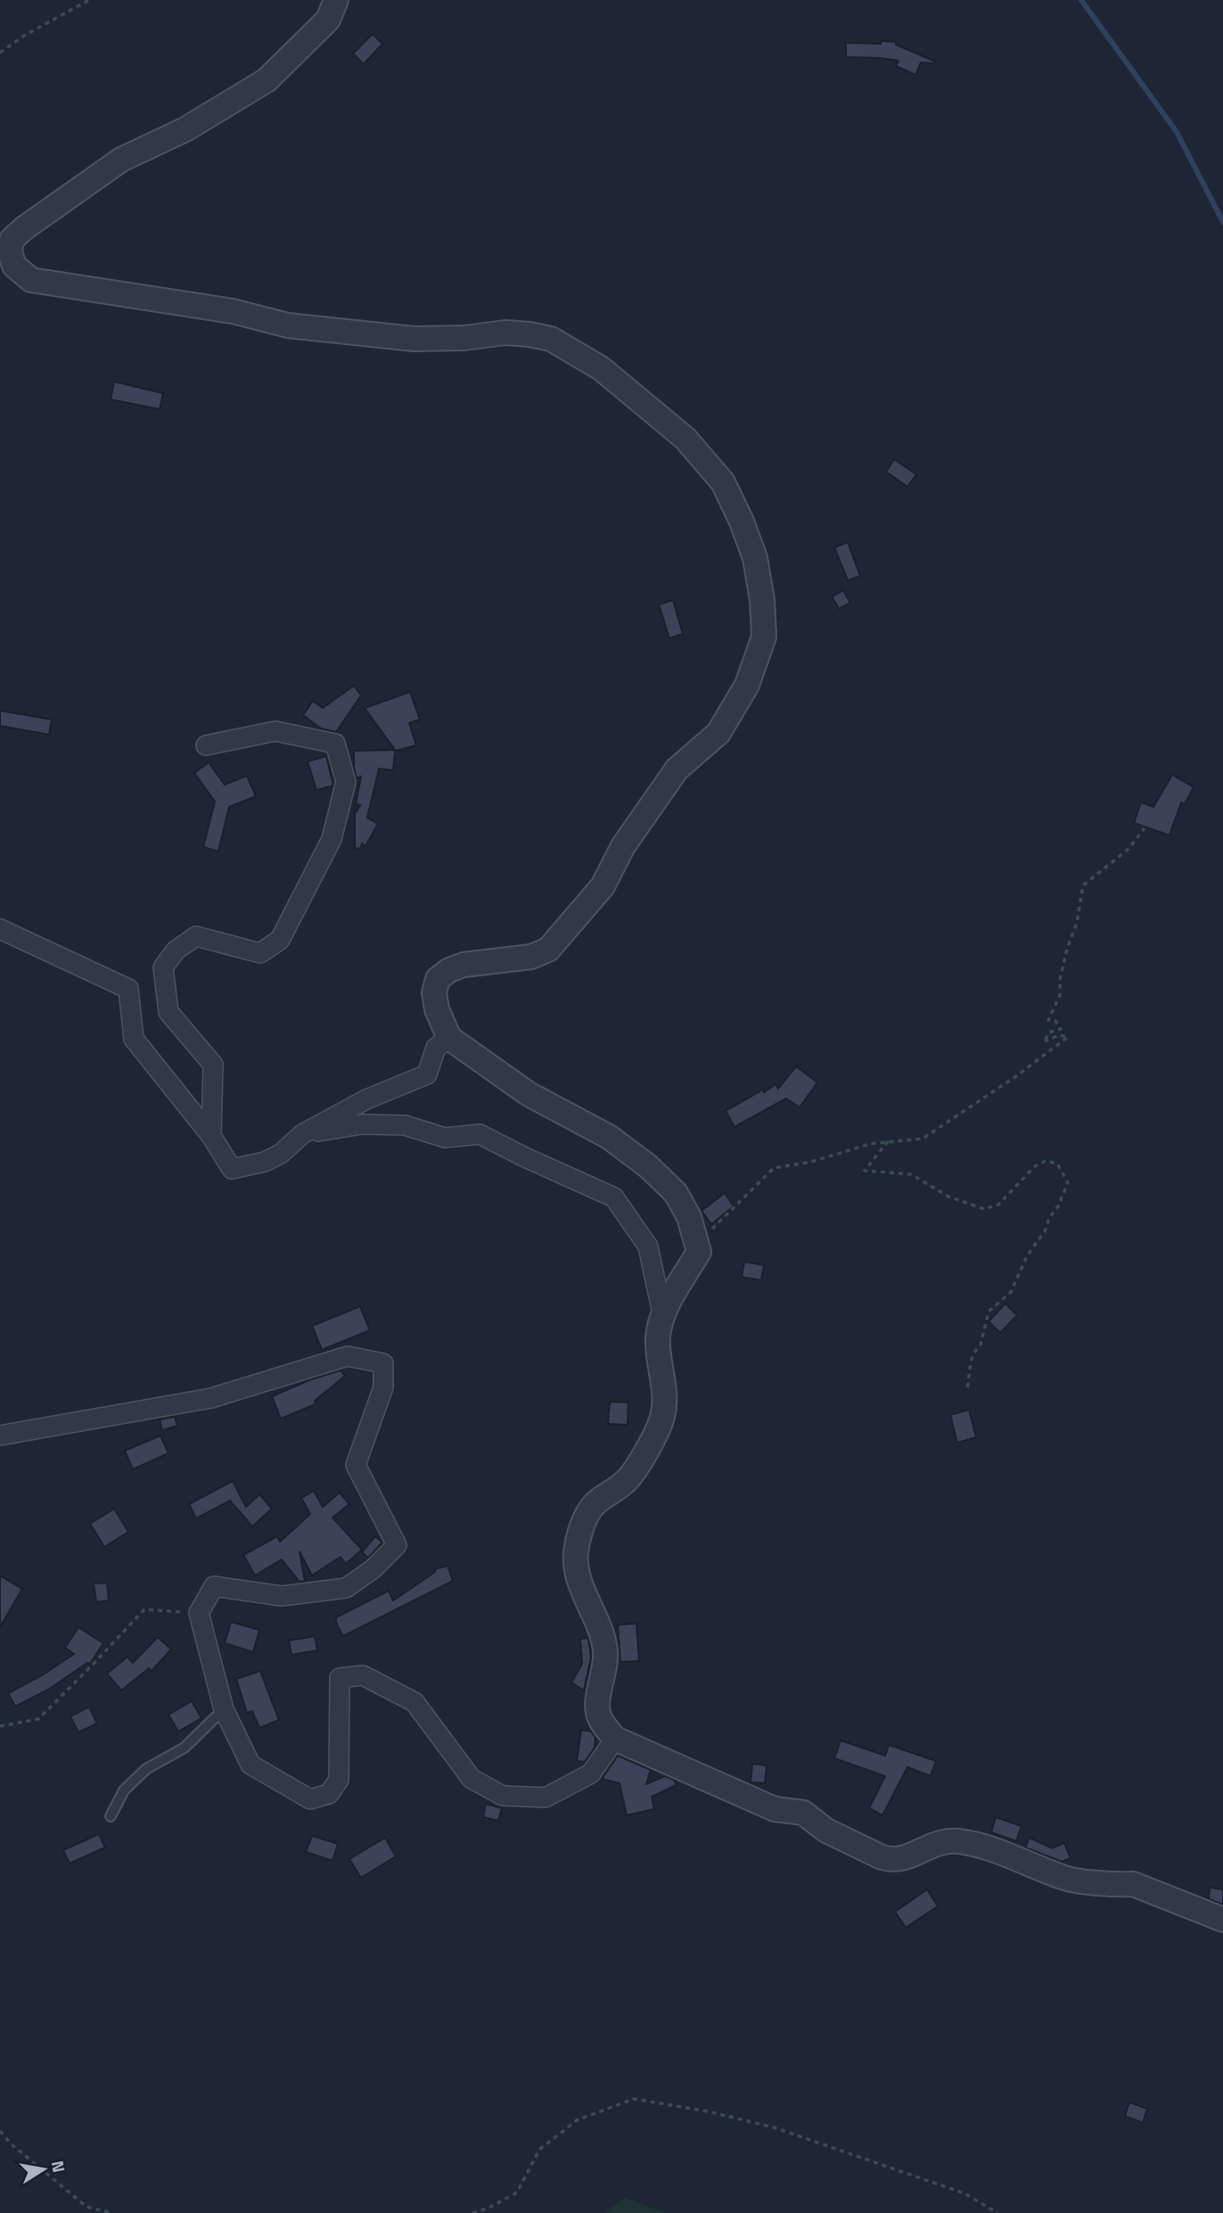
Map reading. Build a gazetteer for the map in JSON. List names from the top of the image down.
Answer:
{
  "north": "right"
}
